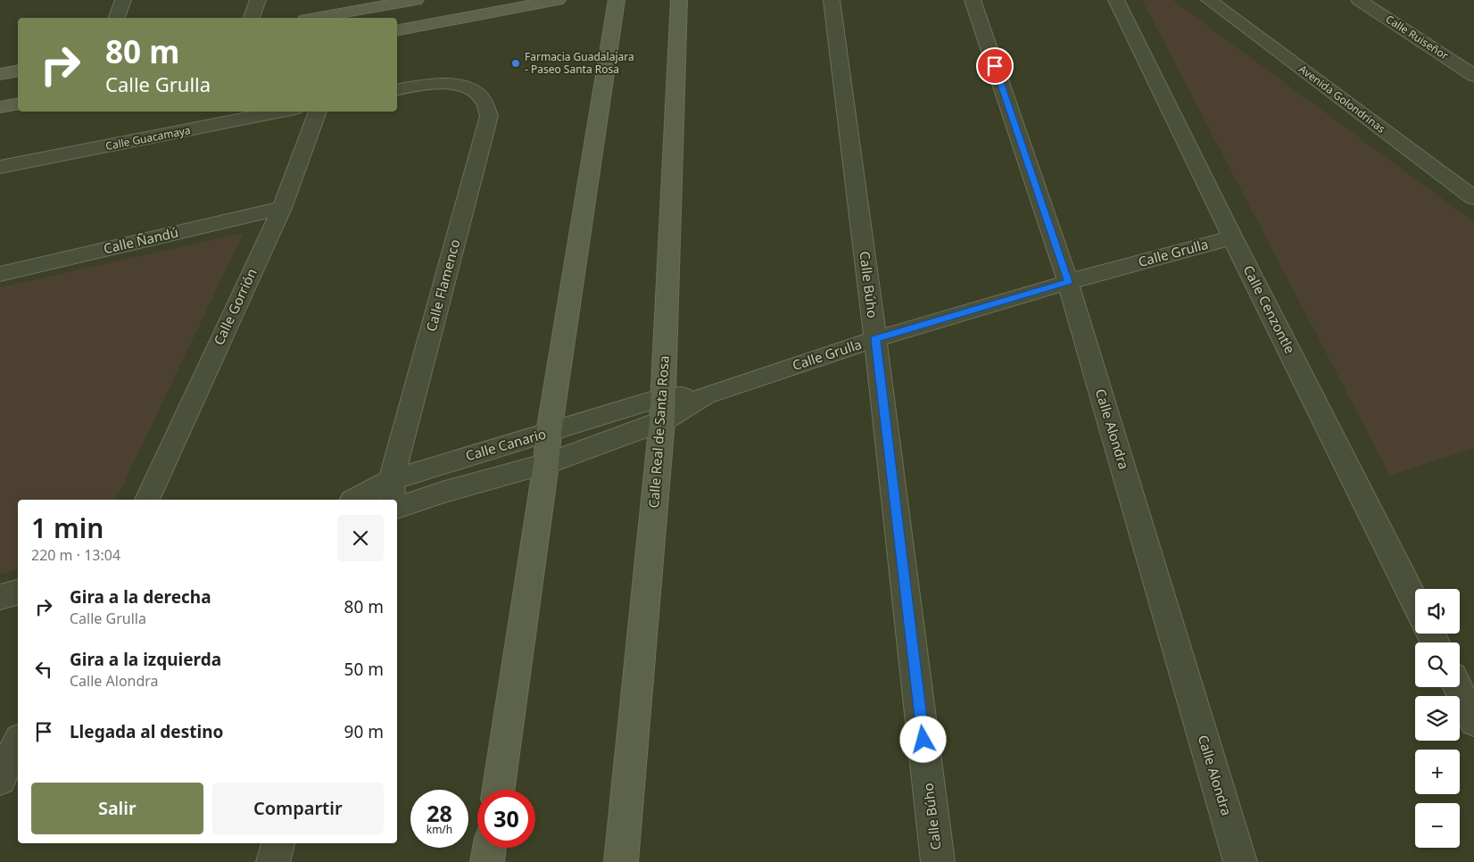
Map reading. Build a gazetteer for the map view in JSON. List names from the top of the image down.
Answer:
{
  "streets": {
    "street": [
      "Calle Ruiseñor",
      "Avenida Golondrinas",
      "Calle Guacamaya",
      "Calle Ñandú",
      "Calle Grulla",
      "Calle Búho",
      "Calle Flamenco",
      "Calle Gorrión",
      "Calle Cenzontle",
      "Calle Alondra",
      "Calle Real de Santa Rosa",
      "Calle Canario"
    ]
  },
  "crossings": [
    ["Calle Ñandú", "Calle Gorrión"],
    ["Calle Grulla", "Calle Búho"],
    ["Calle Grulla", "Calle Cenzontle"],
    ["Calle Grulla", "Calle Alondra"],
    ["Calle Grulla", "Calle Real de Santa Rosa"],
    ["Calle Grulla", "Calle Canario"],
    ["Calle Flamenco", "Calle Canario"],
    ["Calle Real de Santa Rosa", "Calle Canario"]
  ],
  "places": ["Farmacia Guadalajara - Paseo Santa Rosa"],
  "page": {
    "turn": ["80 m", "Calle Grulla"],
    "heading": ["1 min", "220 m · 13:04"],
    "list": [
      {
        "name": "Gira a la derecha",
        "note": "Calle Grulla",
        "value": "80 m"
      },
      {
        "name": "Gira a la izquierda",
        "note": "Calle Alondra",
        "value": "50 m"
      },
      {
        "name": "Llegada al destino",
        "value": "90 m"
      }
    ],
    "map_buttons": ["+", "−"],
    "buttons": ["Salir", "Compartir"],
    "speed": "28 km/h",
    "limit": "30"
  }
}
